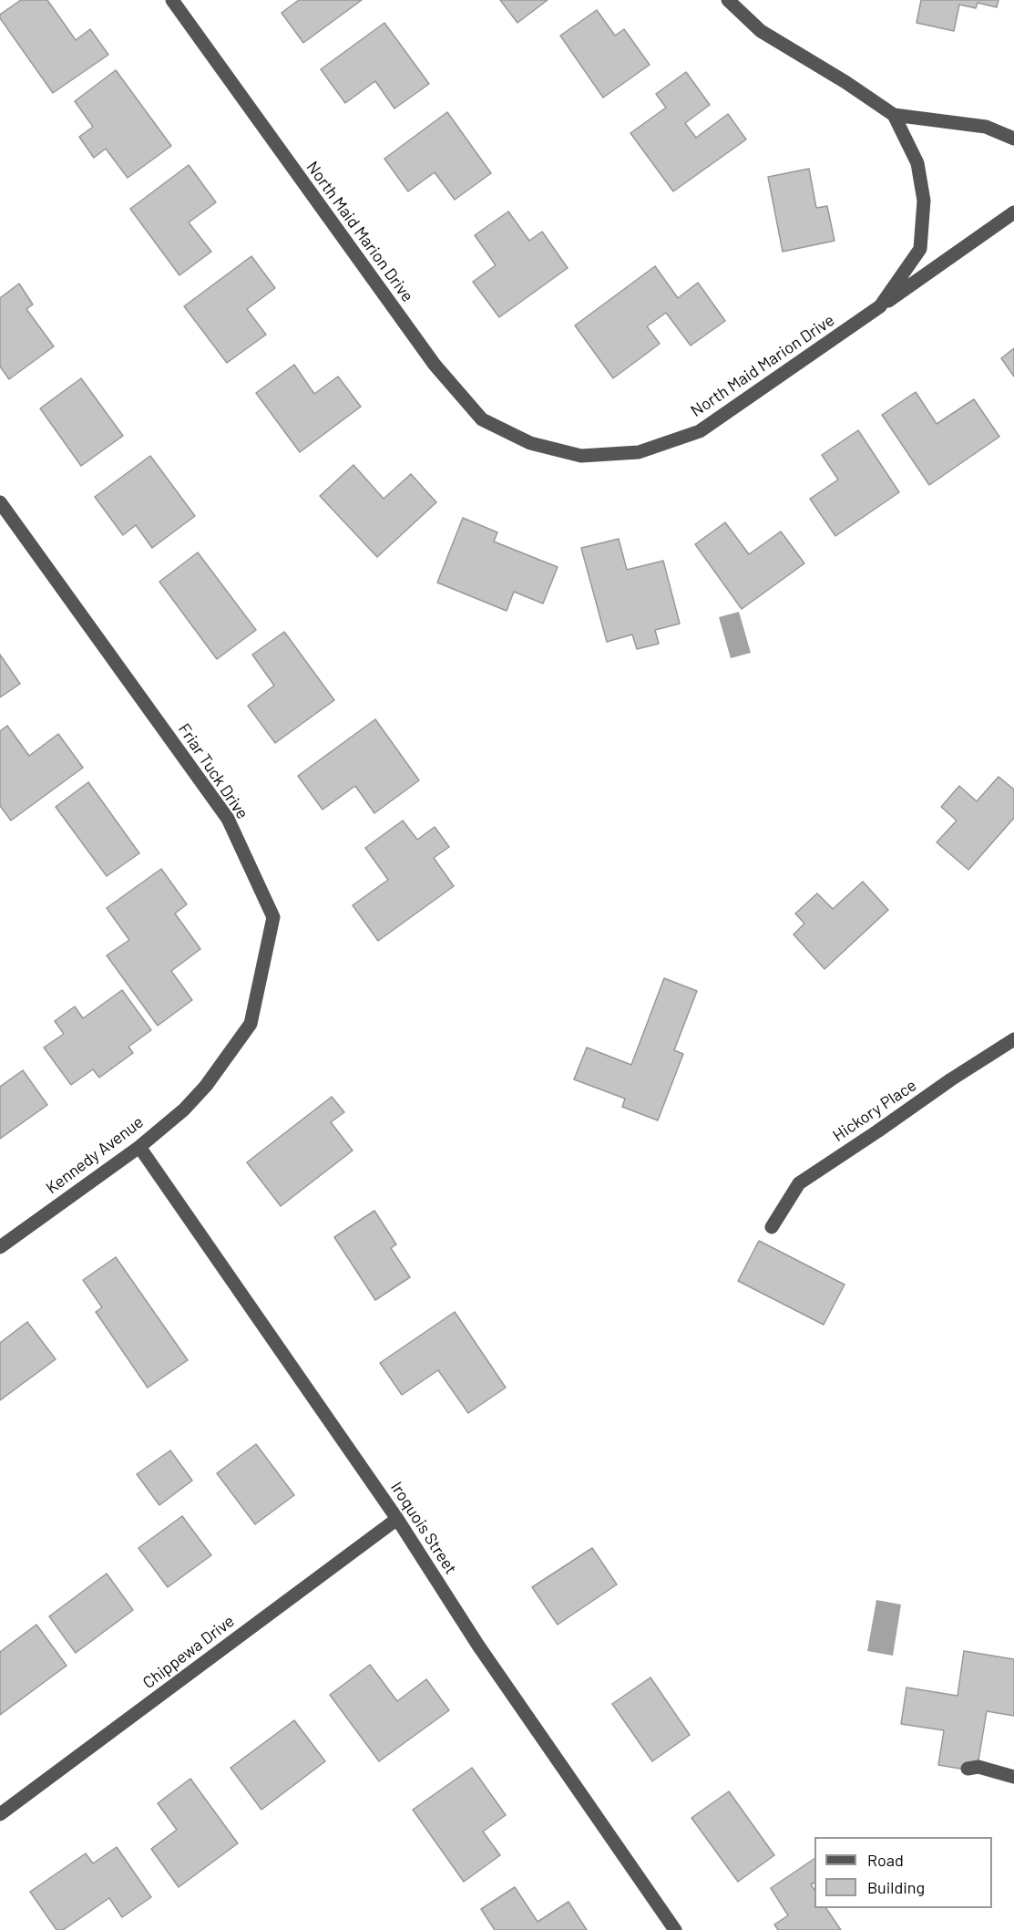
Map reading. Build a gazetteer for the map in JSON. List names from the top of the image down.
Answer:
{
  "streets": {
    "street": [
      "North Maid Marion Drive",
      "Friar Tuck Drive",
      "Hickory Place",
      "Kennedy Avenue",
      "Iroquois Street",
      "Chippewa Drive"
    ]
  },
  "crossings": [
    ["Friar Tuck Drive", "Kennedy Avenue"],
    ["Kennedy Avenue", "Iroquois Street"],
    ["Iroquois Street", "Chippewa Drive"]
  ],
  "legend": ["Road", "Building"]
}
